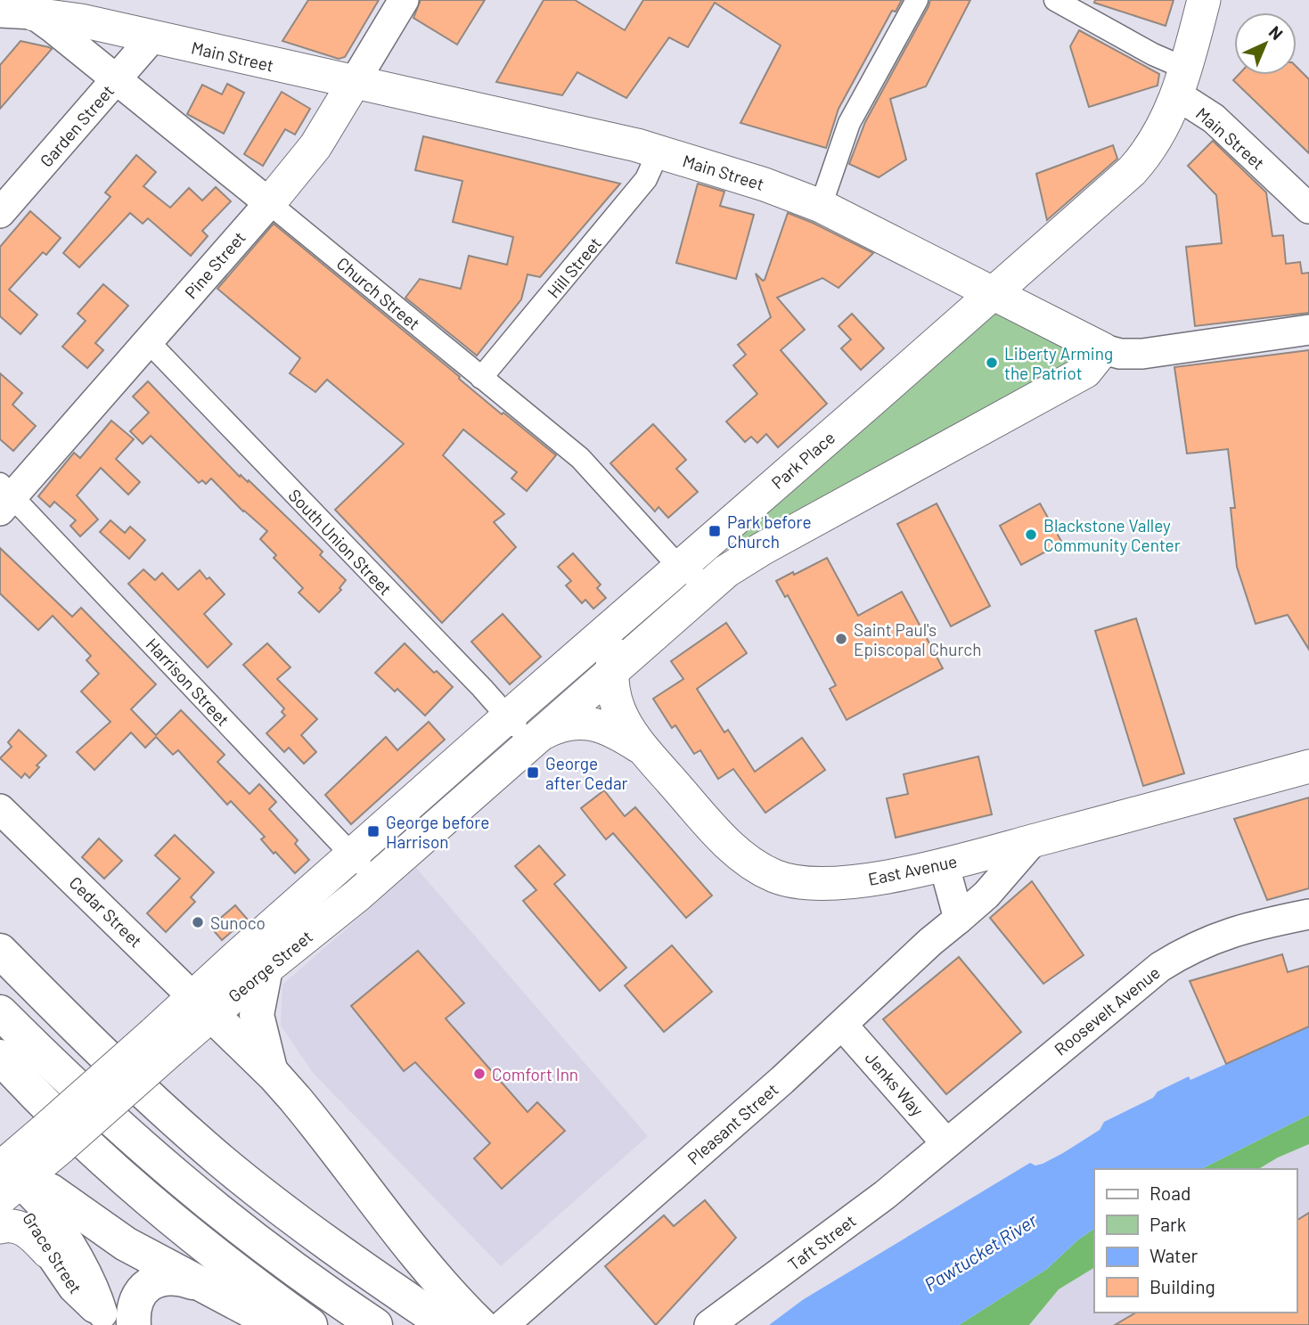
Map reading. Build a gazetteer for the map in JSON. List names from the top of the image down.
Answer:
{
  "streets": {
    "main road": [
      "Main Street",
      "Garden Street",
      "Pine Street",
      "Church Street",
      "Park Place",
      "East Avenue",
      "Cedar Street",
      "George Street",
      "Roosevelt Avenue",
      "Jenks Way",
      "Pleasant Street",
      "Taft Street",
      "Grace Street"
    ],
    "street": ["Hill Street", "South Union Street", "Harrison Street"]
  },
  "crossings": [
    ["Main Street", "Garden Street"],
    ["Main Street", "Pine Street"],
    ["Main Street", "Hill Street"],
    ["Main Street", "Church Street"],
    ["Main Street", "Park Place"],
    ["Garden Street", "Church Street"],
    ["Pine Street", "Church Street"],
    ["Pine Street", "South Union Street"],
    ["Pine Street", "Harrison Street"],
    ["Hill Street", "Church Street"],
    ["Church Street", "Park Place"],
    ["Park Place", "South Union Street"],
    ["Park Place", "George Street"],
    ["South Union Street", "George Street"],
    ["Harrison Street", "George Street"],
    ["East Avenue", "Pleasant Street"],
    ["Cedar Street", "George Street"],
    ["George Street", "Grace Street"],
    ["Roosevelt Avenue", "Jenks Way"],
    ["Roosevelt Avenue", "Taft Street"],
    ["Jenks Way", "Pleasant Street"],
    ["Jenks Way", "Taft Street"]
  ],
  "water": ["Pawtucket River"],
  "places": {
    "other": [
      "Liberty Arming the Patriot",
      "Blackstone Valley Community Center",
      "Saint Paul's Episcopal Church",
      "Sunoco",
      "Comfort Inn"
    ],
    "transit": ["Park before Church", "George after Cedar", "George before Harrison"]
  },
  "legend": [
    "Road",
    "Park",
    "Water",
    "Building"
  ],
  "north": "top right"
}
